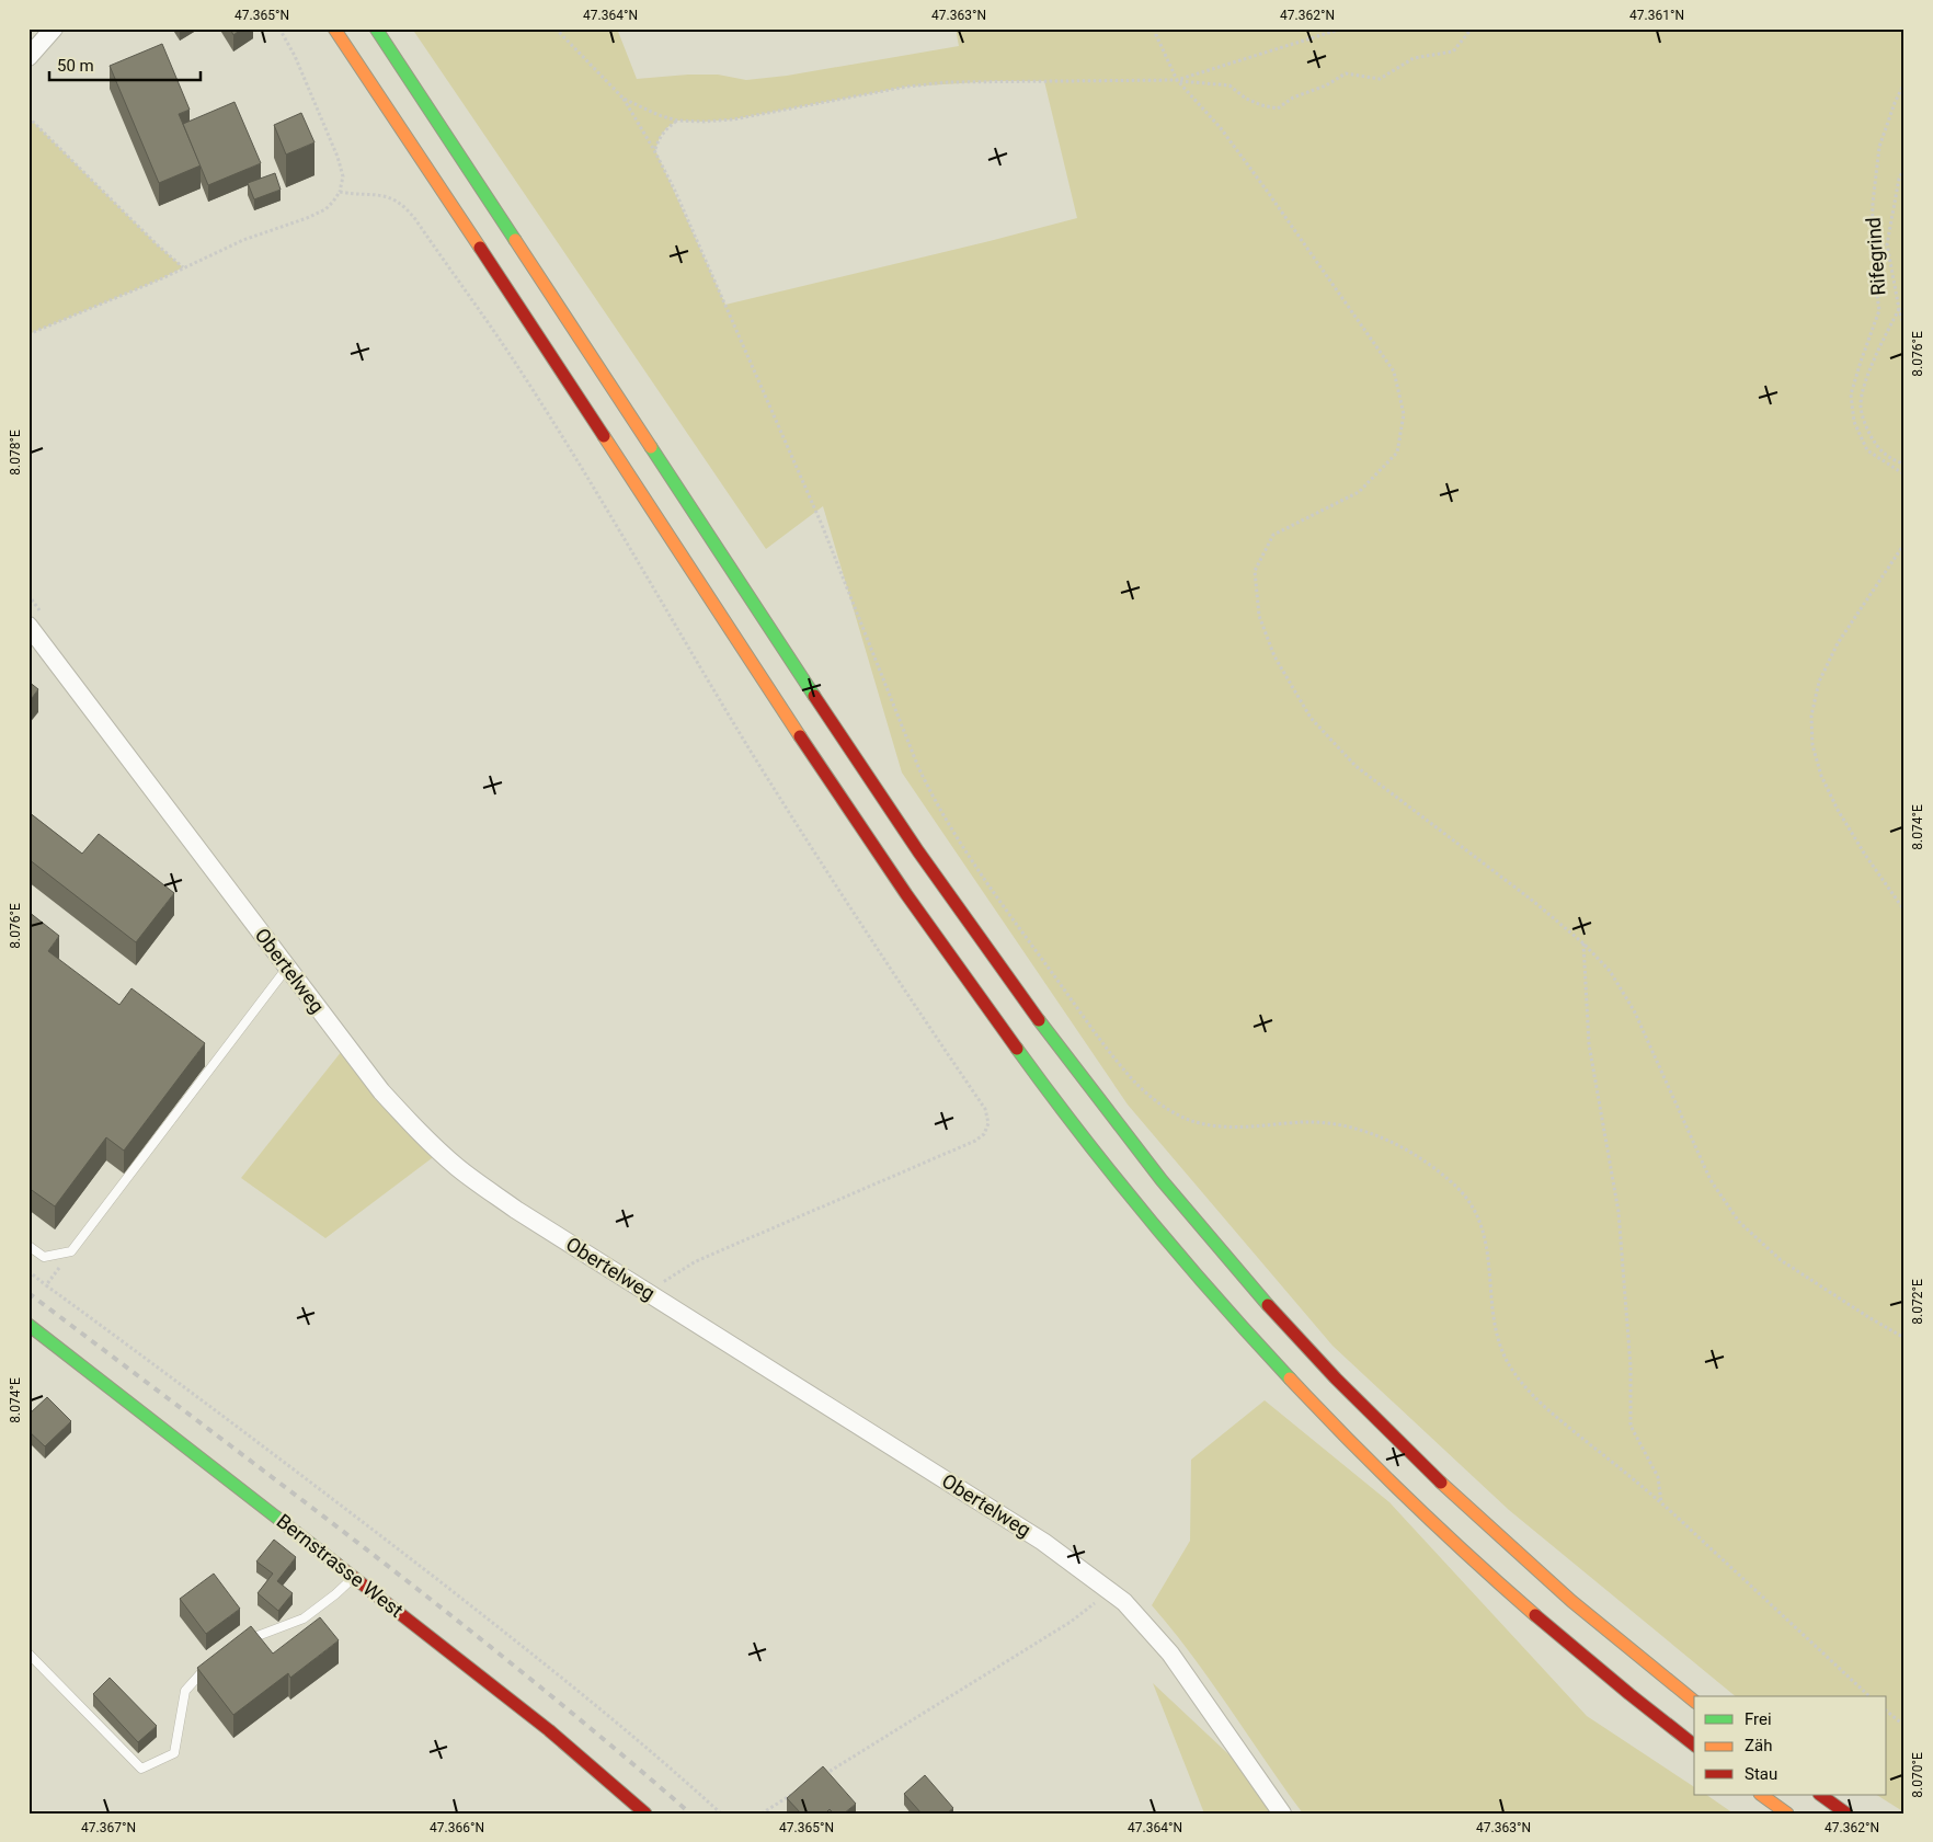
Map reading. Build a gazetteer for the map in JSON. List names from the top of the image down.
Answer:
{
  "streets": {
    "main road": ["Bernstrasse West"],
    "street": ["Obertelweg"],
    "path": ["Rifegrind"]
  },
  "legend": ["Frei", "Zäh", "Stau"],
  "scale_bar": "50 m",
  "coordinates": [
    "47.365°N",
    "47.364°N",
    "47.363°N",
    "47.362°N",
    "47.361°N",
    "8.076°E",
    "8.078°E",
    "8.074°E",
    "8.072°E",
    "8.070°E",
    "47.367°N",
    "47.366°N"
  ]
}
